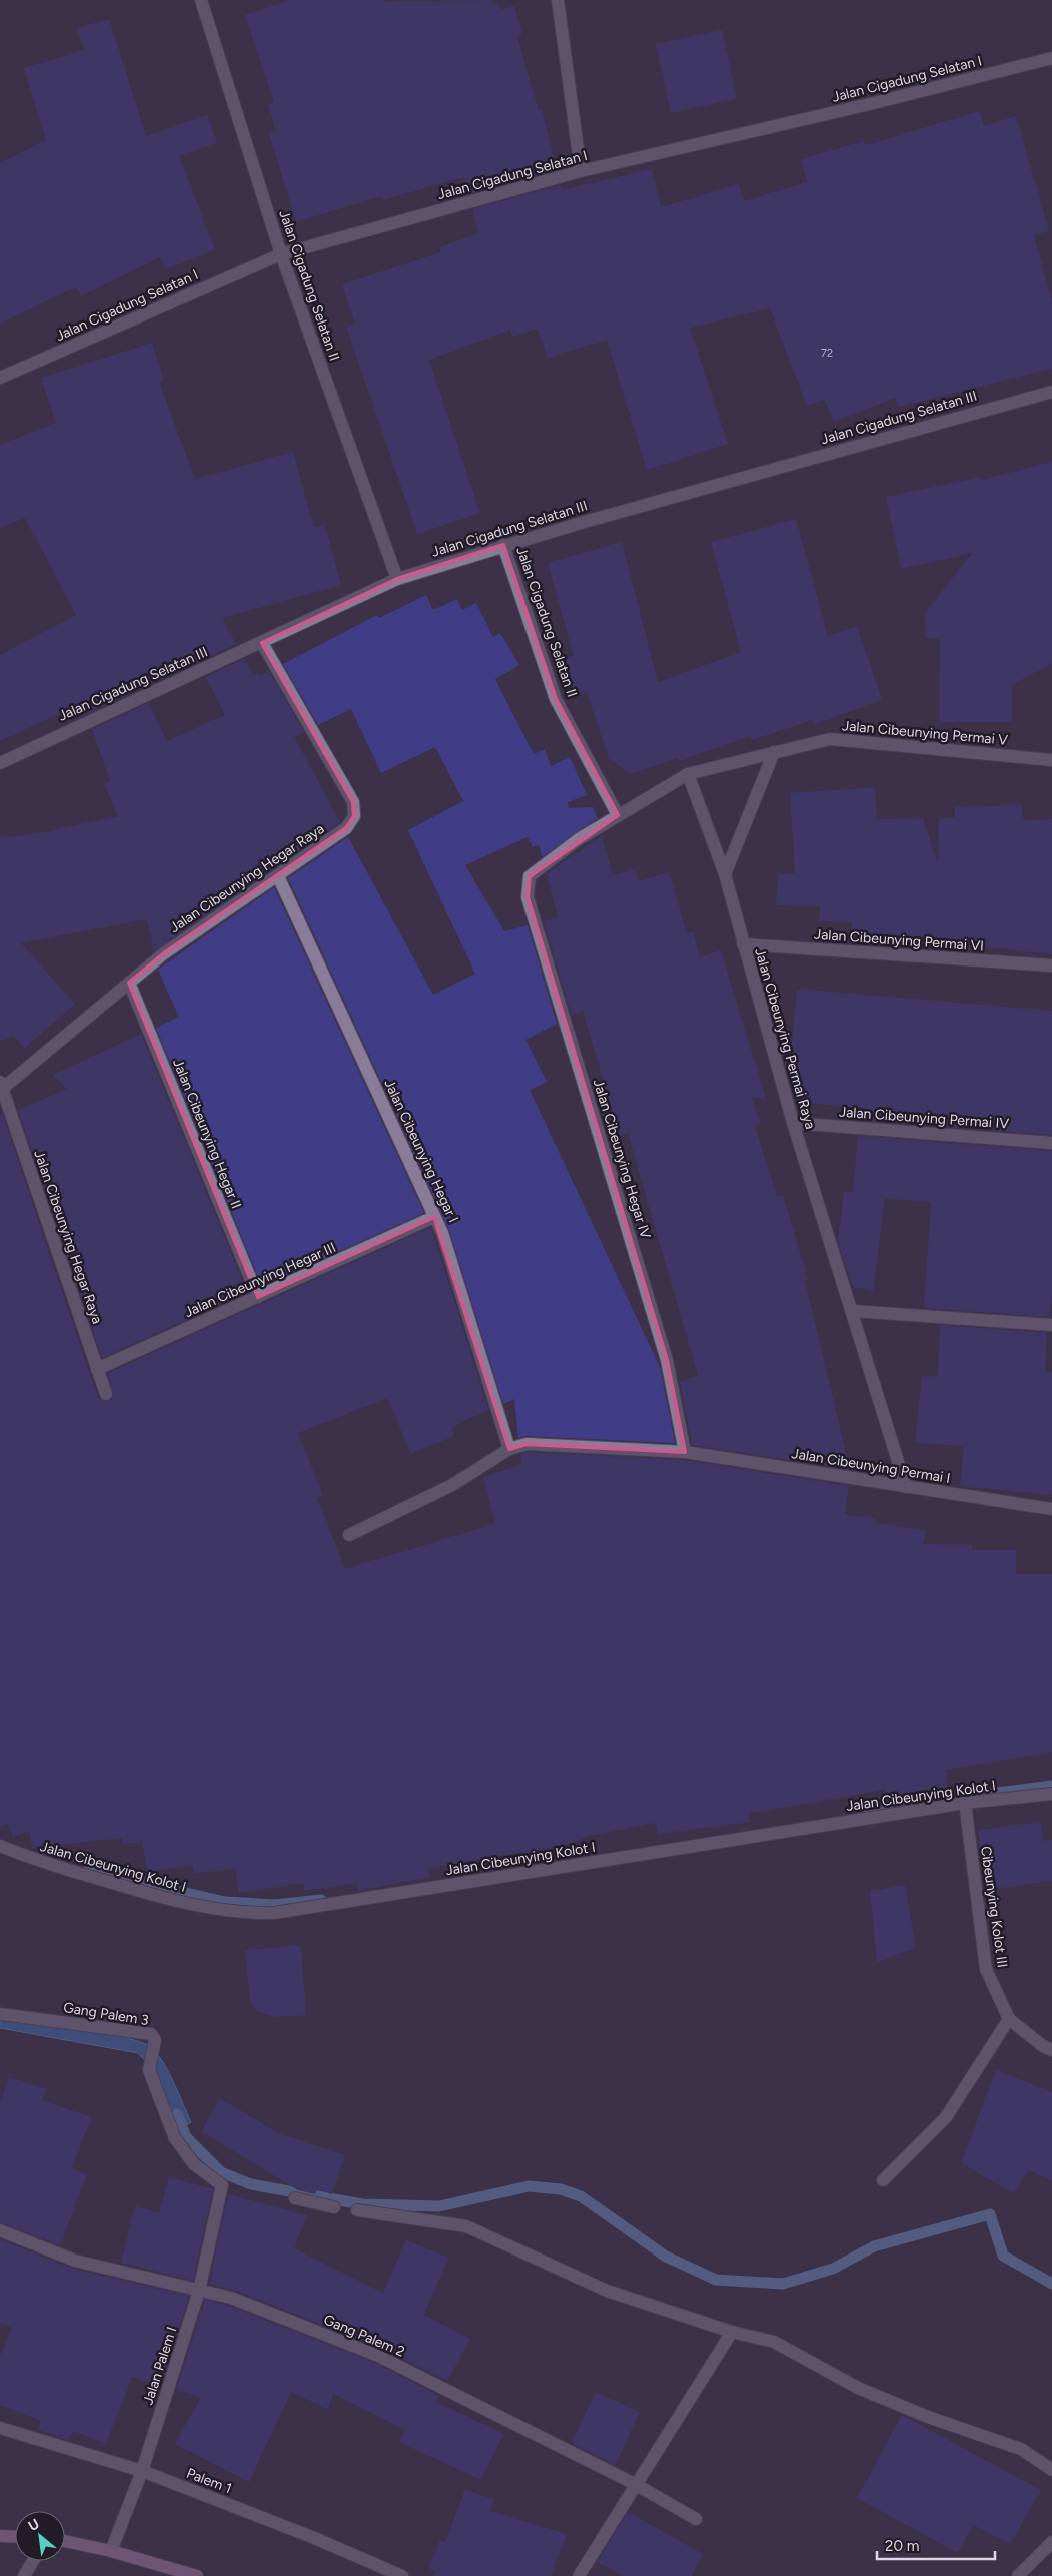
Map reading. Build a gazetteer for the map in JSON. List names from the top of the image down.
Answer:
{
  "streets": {
    "street": [
      "Jalan Cigadung Selatan I",
      "Jalan Cigadung Selatan II",
      "Jalan Cigadung Selatan III",
      "Jalan Cibeunying Permai V",
      "Jalan Cibeunying Hegar Raya",
      "Jalan Cibeunying Permai VI",
      "Jalan Cibeunying Permai Raya",
      "Jalan Cibeunying Permai IV",
      "Jalan Cibeunying Hegar II",
      "Jalan Cibeunying Hegar I",
      "Jalan Cibeunying Hegar IV",
      "Jalan Cibeunying Hegar III",
      "Jalan Cibeunying Permai I",
      "Jalan Cibeunying Kolot I",
      "Cibeunying Kolot III",
      "Gang Palem 3",
      "Gang Palem 2",
      "Jalan Palem I",
      "Palem 1"
    ]
  },
  "crossings": [
    ["Jalan Cigadung Selatan I", "Jalan Cigadung Selatan II"],
    ["Jalan Cigadung Selatan II", "Jalan Cigadung Selatan III"],
    ["Jalan Cigadung Selatan II", "Jalan Cibeunying Permai V"],
    ["Jalan Cigadung Selatan III", "Jalan Cibeunying Hegar Raya"],
    ["Jalan Cibeunying Permai V", "Jalan Cibeunying Permai Raya"],
    ["Jalan Cibeunying Permai V", "Jalan Cibeunying Hegar IV"],
    ["Jalan Cibeunying Hegar Raya", "Jalan Cibeunying Hegar II"],
    ["Jalan Cibeunying Hegar Raya", "Jalan Cibeunying Hegar I"],
    ["Jalan Cibeunying Hegar Raya", "Jalan Cibeunying Hegar III"],
    ["Jalan Cibeunying Permai VI", "Jalan Cibeunying Permai Raya"],
    ["Jalan Cibeunying Permai Raya", "Jalan Cibeunying Permai IV"],
    ["Jalan Cibeunying Permai Raya", "Jalan Cibeunying Permai I"],
    ["Jalan Cibeunying Hegar II", "Jalan Cibeunying Hegar III"],
    ["Jalan Cibeunying Hegar I", "Jalan Cibeunying Hegar III"],
    ["Jalan Cibeunying Hegar I", "Jalan Cibeunying Permai I"],
    ["Jalan Cibeunying Hegar IV", "Jalan Cibeunying Permai I"],
    ["Jalan Cibeunying Kolot I", "Cibeunying Kolot III"],
    ["Gang Palem 3", "Jalan Palem I"],
    ["Gang Palem 2", "Jalan Palem I"],
    ["Jalan Palem I", "Palem 1"]
  ],
  "house_numbers": ["72"],
  "scale_bar": "20 m",
  "north": "top left"
}
